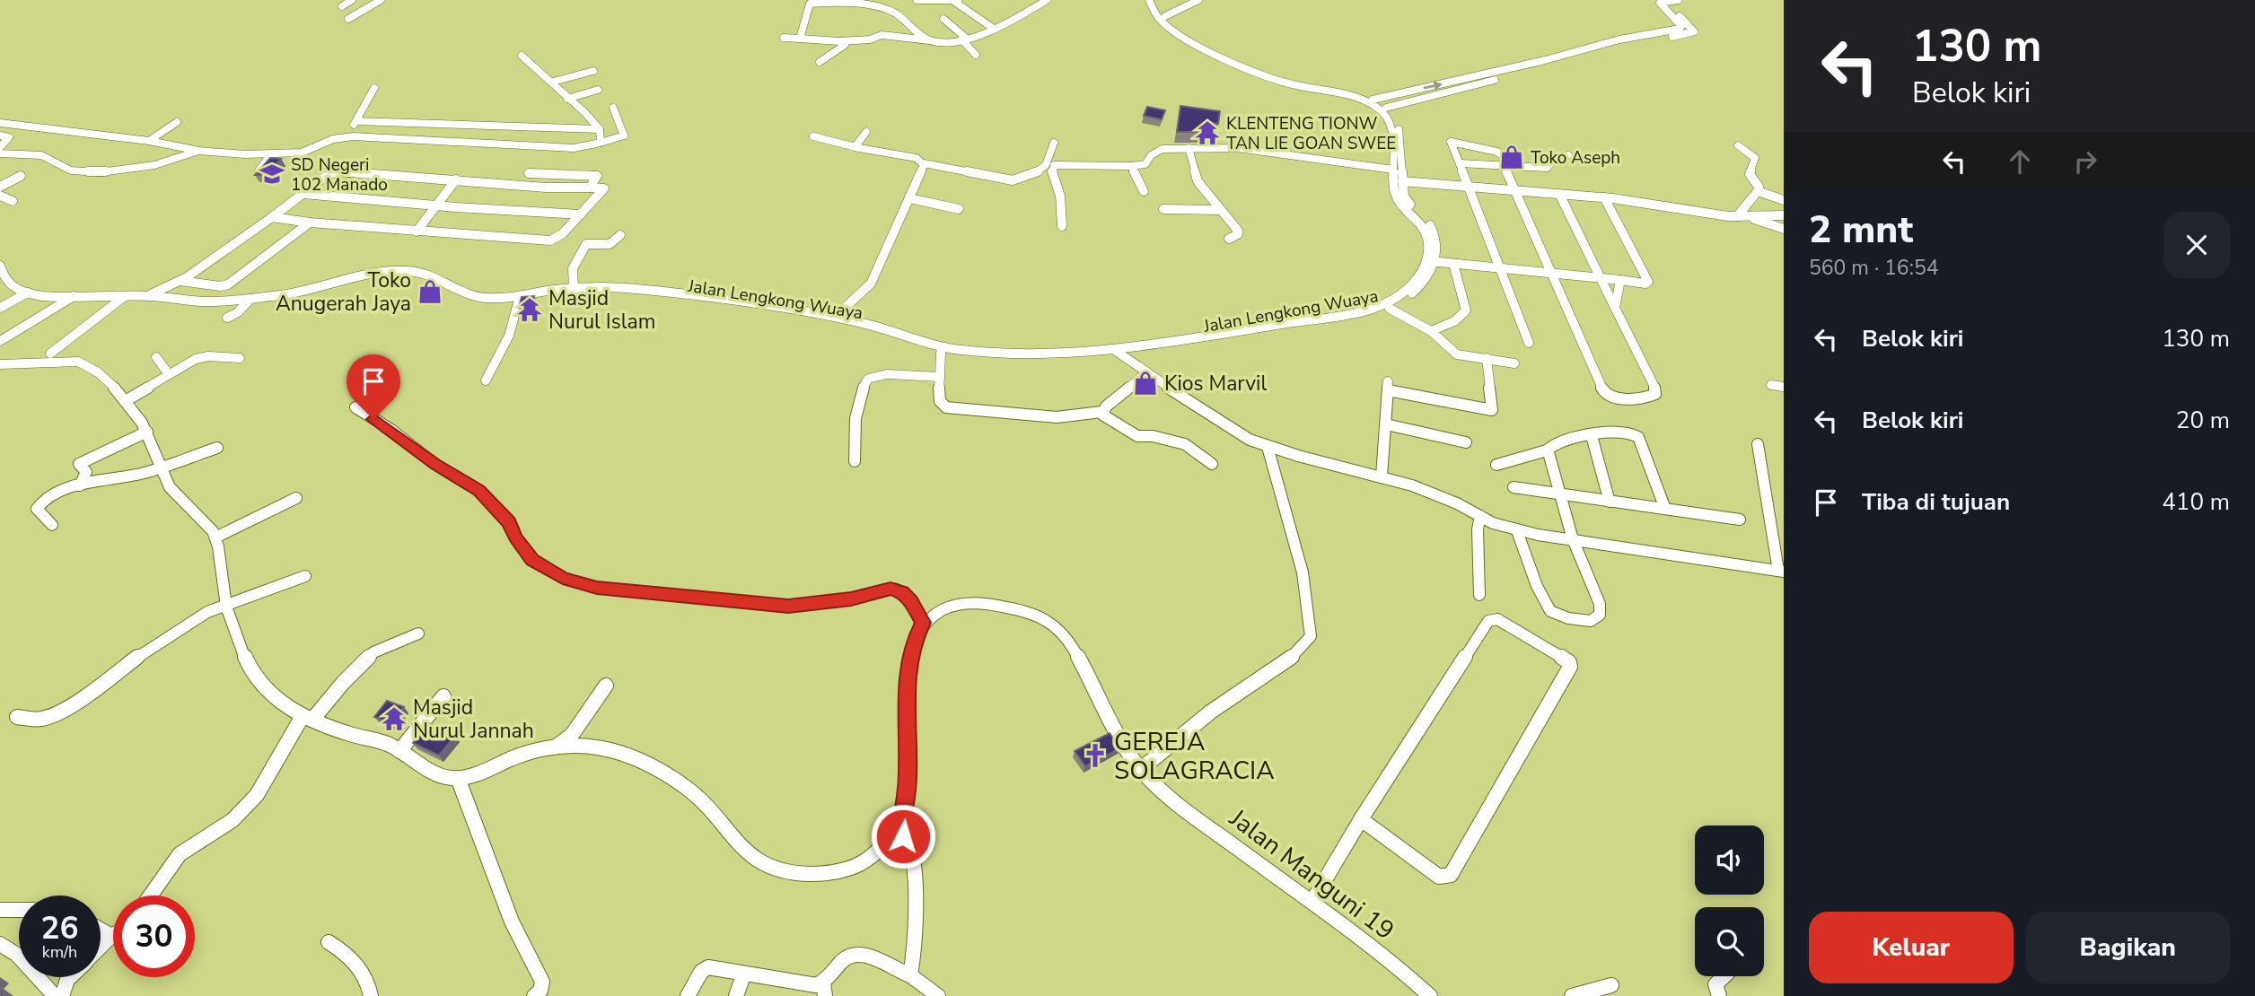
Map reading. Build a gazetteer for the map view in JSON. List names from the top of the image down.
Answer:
{
  "streets": {
    "street": ["Jalan Lengkong Wuaya", "Jalan Manguni 19"]
  },
  "places": {
    "temple": ["KLENTENG TIONW TAN LIE GOAN SWEE", "Masjid Nurul Islam", "Masjid Nurul Jannah"],
    "shop": ["Toko Aseph", "Toko Anugerah Jaya", "Kios Marvil"],
    "school or university": ["SD Negeri 102 Manado"],
    "church": ["GEREJA SOLAGRACIA"]
  },
  "page": {
    "turn": ["130 m", "Belok kiri"],
    "heading": ["2 mnt", "560 m · 16:54"],
    "list": [
      {
        "name": "Belok kiri",
        "value": "130 m"
      },
      {
        "name": "Belok kiri",
        "value": "20 m"
      },
      {
        "name": "Tiba di tujuan",
        "value": "410 m"
      }
    ],
    "speed": "26 km/h",
    "limit": "30",
    "buttons": ["Keluar", "Bagikan"]
  }
}
